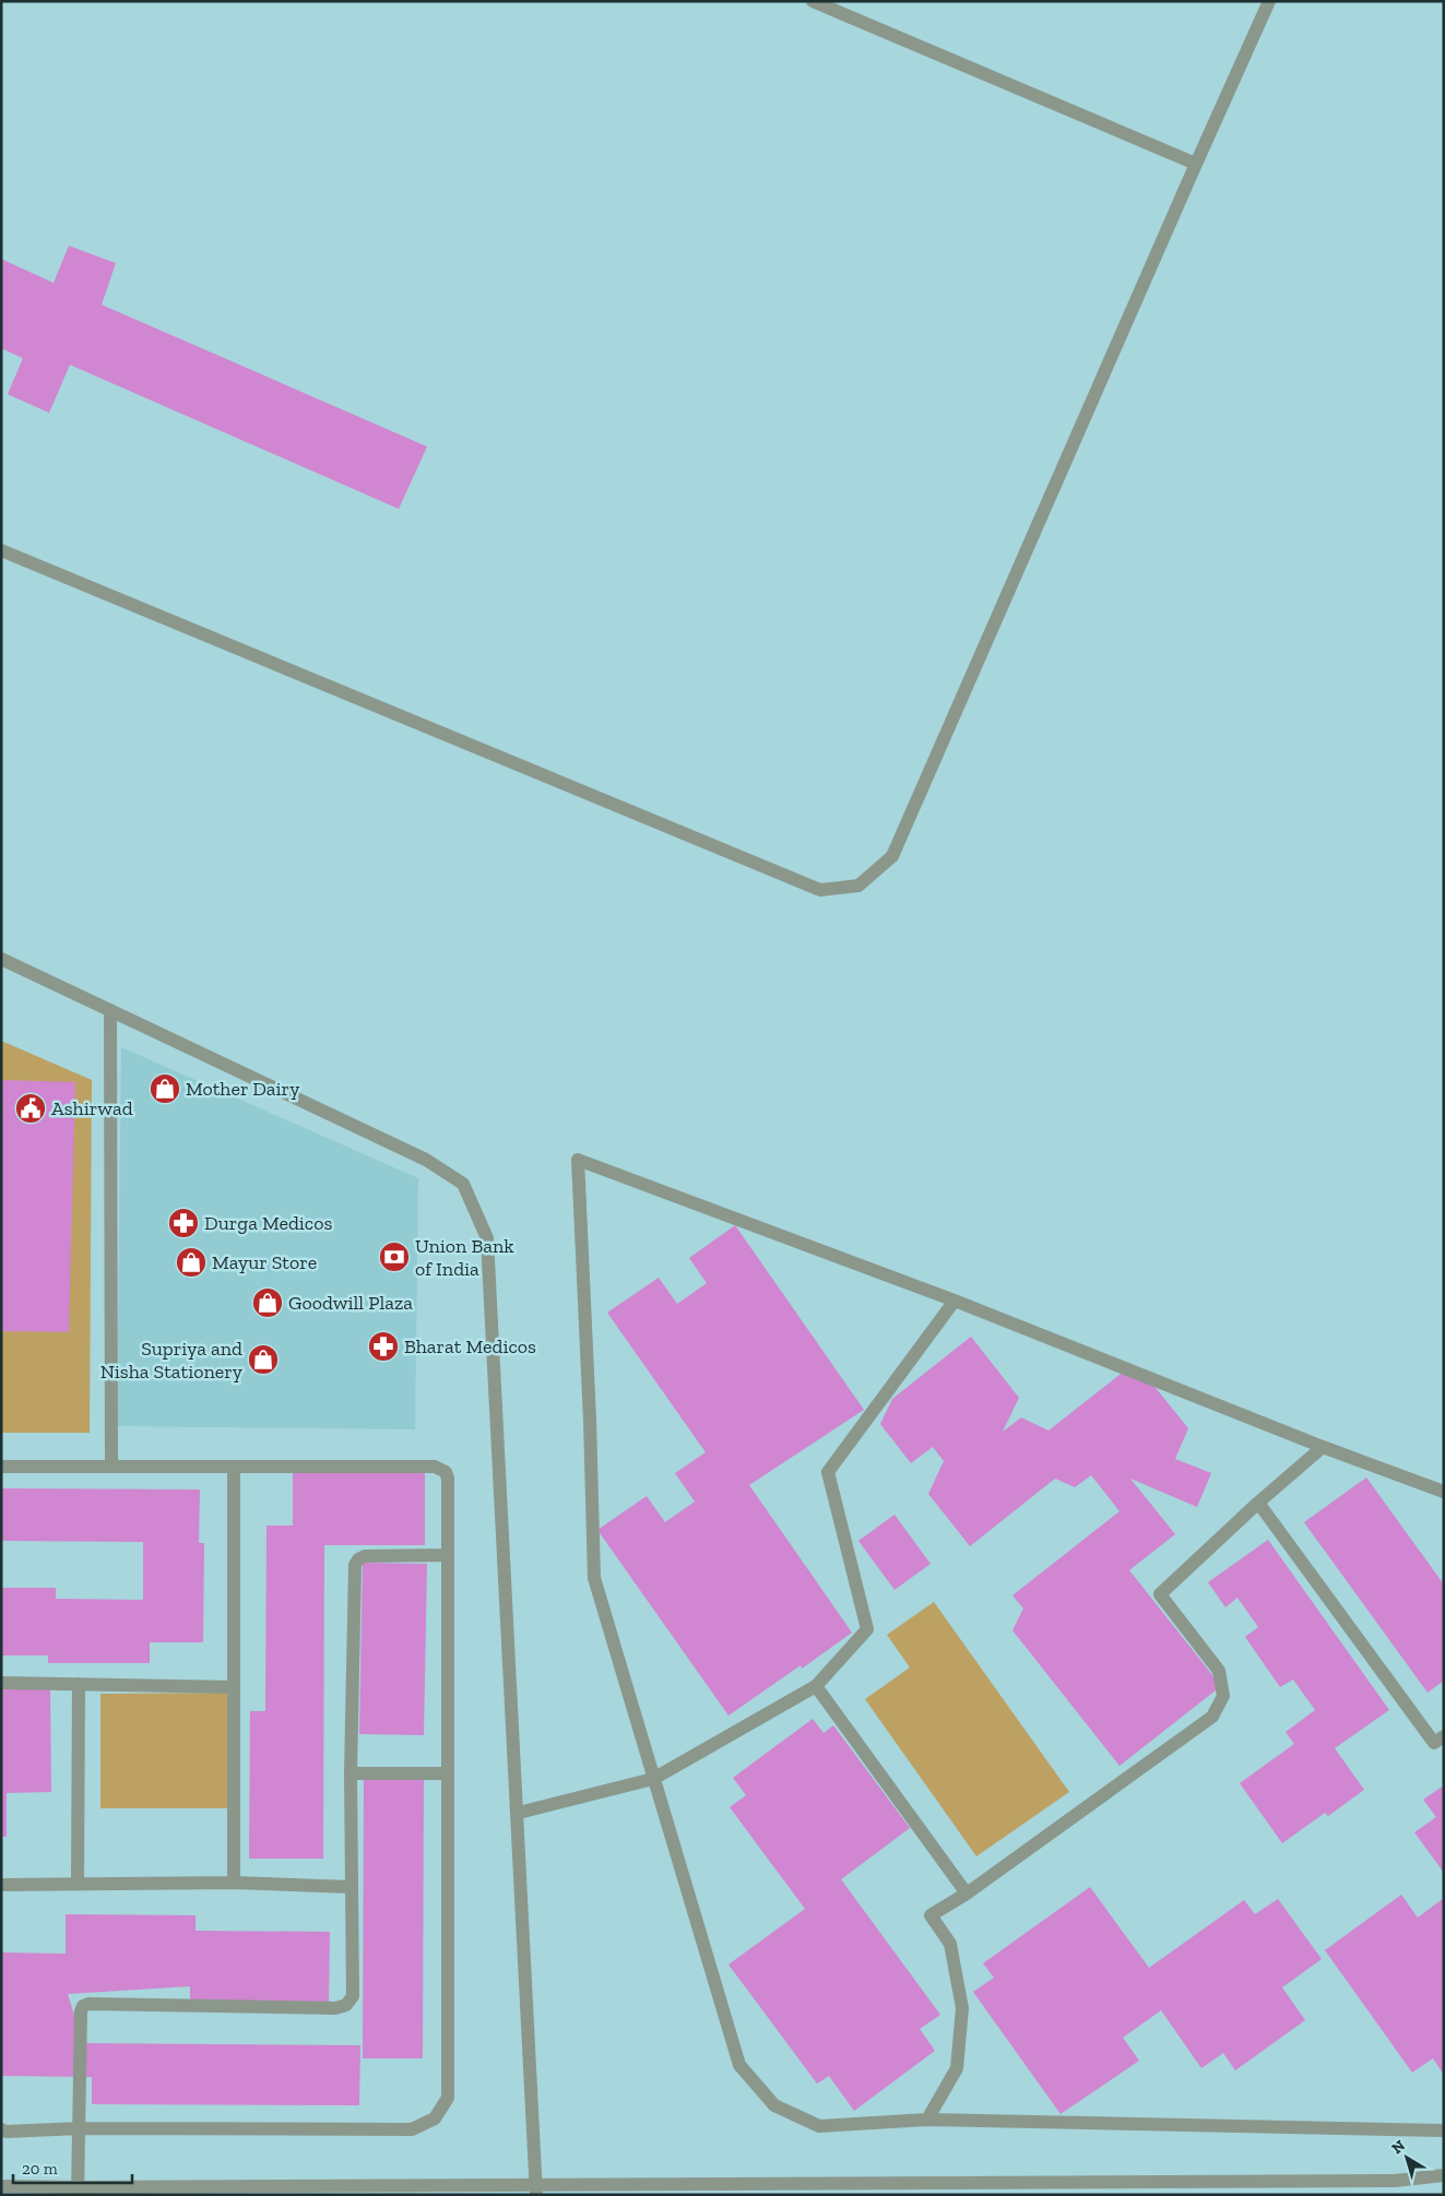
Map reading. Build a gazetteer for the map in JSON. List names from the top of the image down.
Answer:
{
  "places": {
    "shop": [
      "Mother Dairy",
      "Mayur Store",
      "Goodwill Plaza",
      "Supriya and Nisha Stationery"
    ],
    "public building": ["Ashirwad"],
    "pharmacy": ["Durga Medicos", "Bharat Medicos"],
    "bank": ["Union Bank of India"]
  },
  "scale_bar": "20 m",
  "north": "top left"
}
